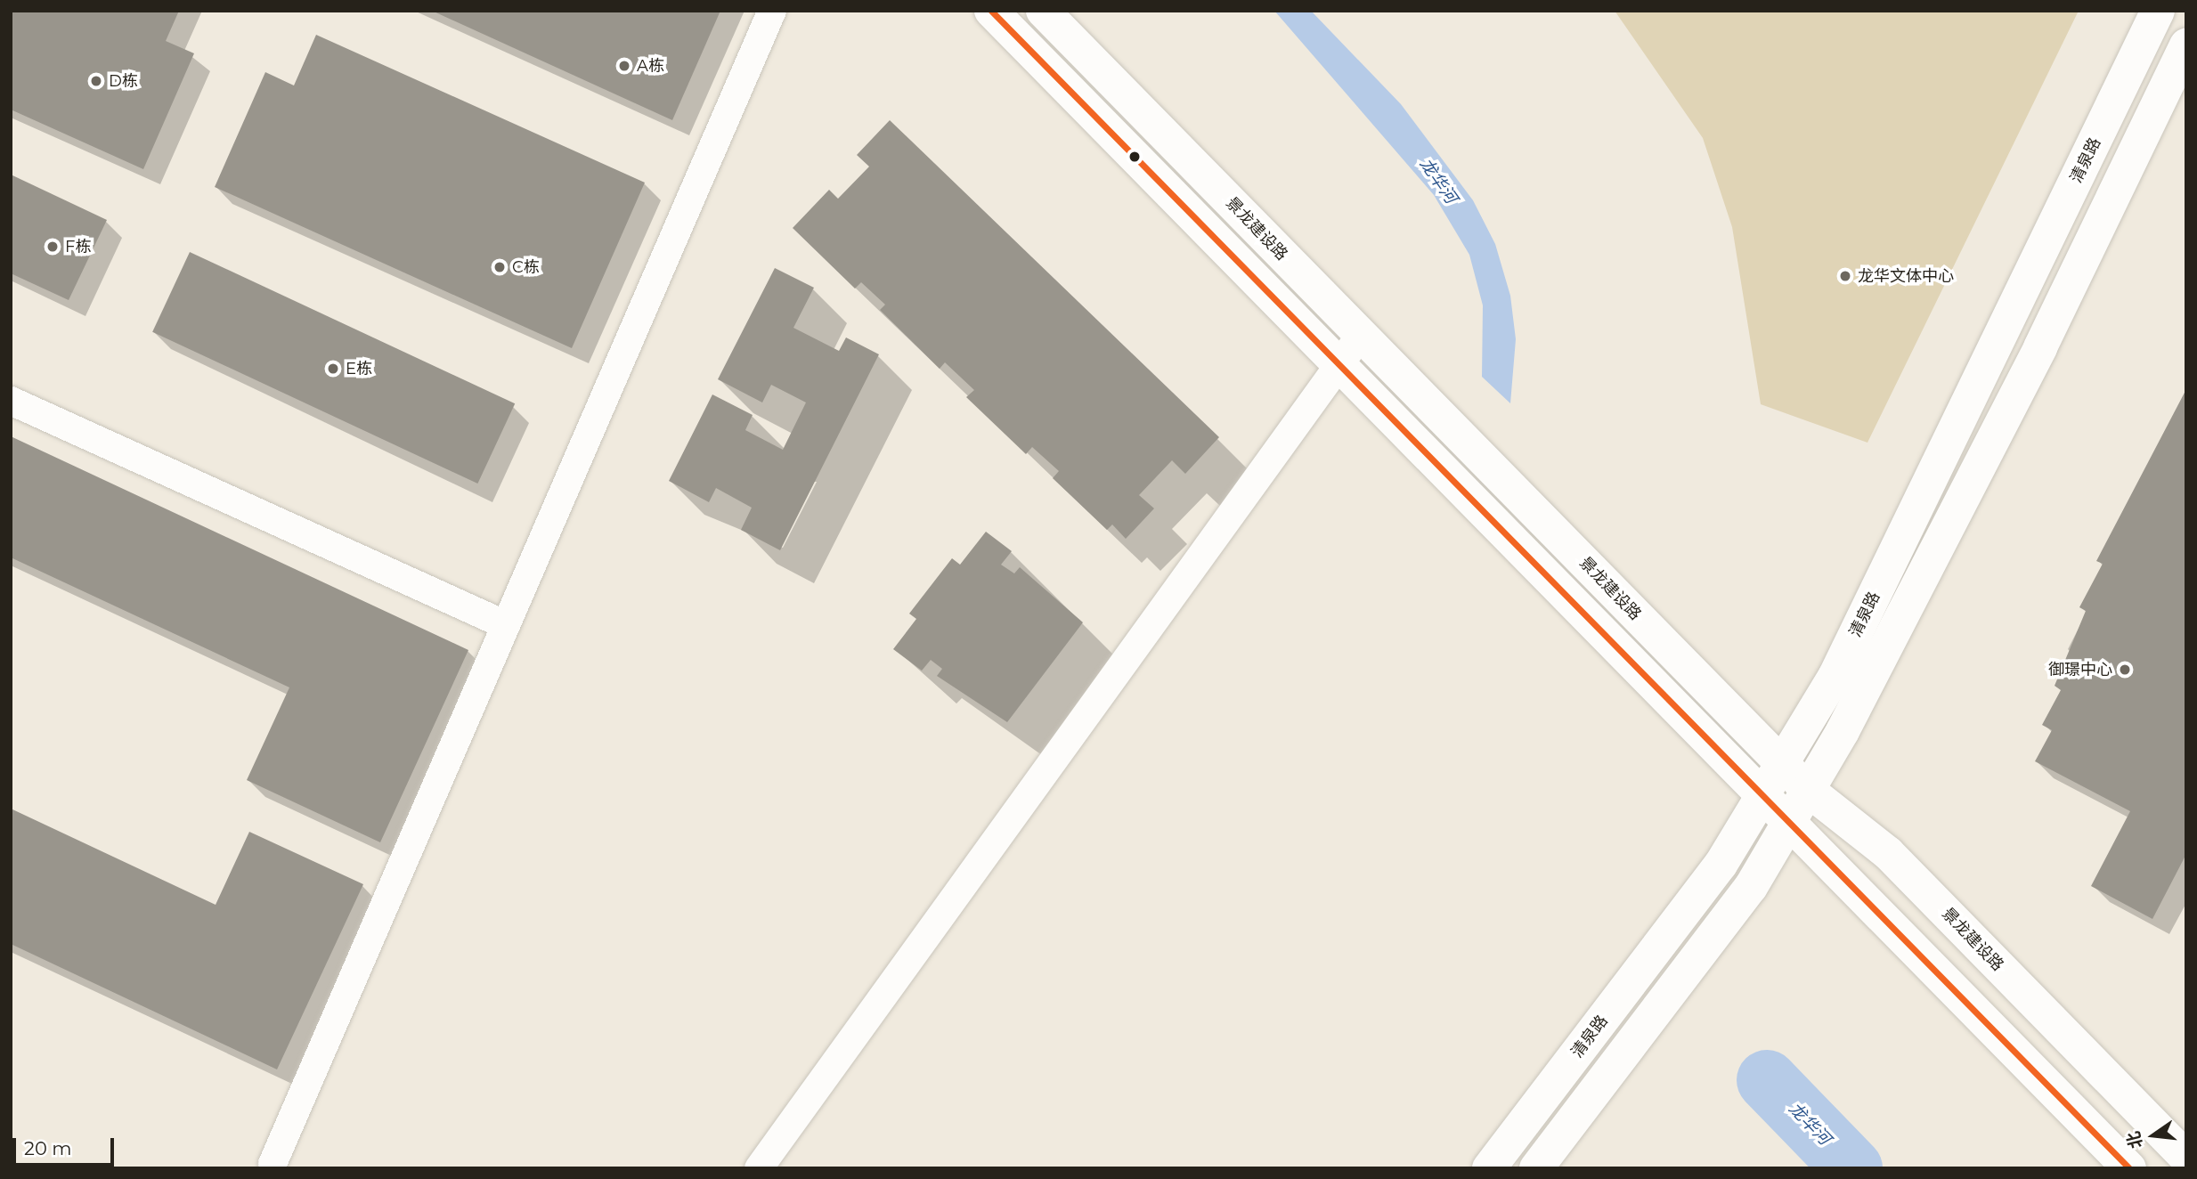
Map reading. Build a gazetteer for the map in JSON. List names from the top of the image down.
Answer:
{
  "streets": {
    "main road": ["清泉路", "景龙建设路"]
  },
  "crossings": [
    ["清泉路", "景龙建设路"]
  ],
  "water": ["龙华河"],
  "places": [
    "A栋",
    "D栋",
    "F栋",
    "C栋",
    "龙华文体中心",
    "E栋",
    "御璟中心"
  ],
  "scale_bar": "20 m",
  "north": "left"
}
